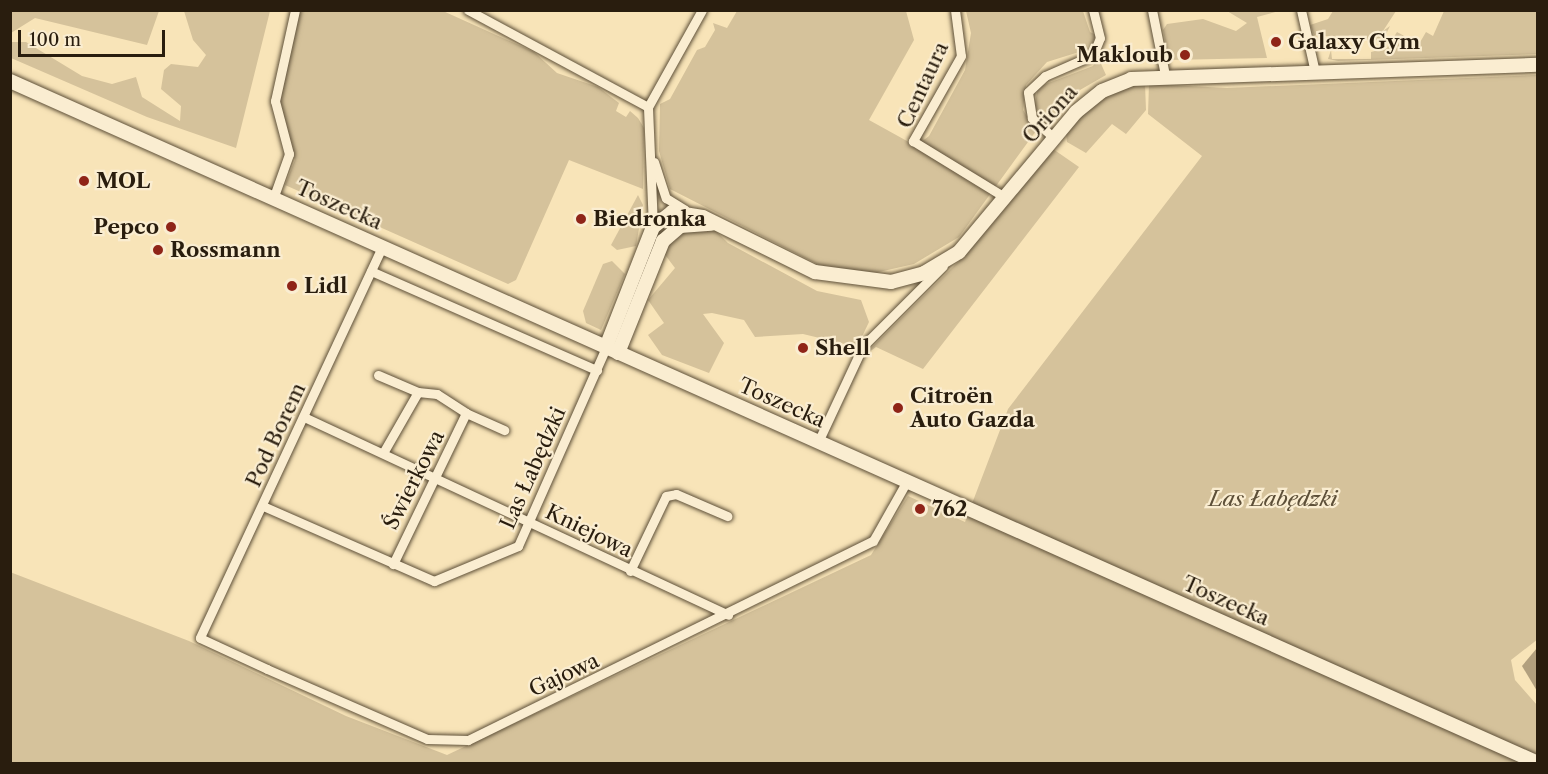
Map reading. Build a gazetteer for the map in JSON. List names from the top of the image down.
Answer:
{
  "streets": {
    "main road": ["Oriona", "Toszecka"],
    "street": [
      "Centaura",
      "Pod Borem",
      "Las Łabędzki",
      "Świerkowa",
      "Kniejowa",
      "Gajowa"
    ]
  },
  "crossings": [
    ["Centaura", "Oriona"],
    ["Toszecka", "Pod Borem"],
    ["Toszecka", "Las Łabędzki"],
    ["Toszecka", "Gajowa"],
    ["Pod Borem", "Las Łabędzki"],
    ["Pod Borem", "Kniejowa"],
    ["Pod Borem", "Gajowa"],
    ["Las Łabędzki", "Świerkowa"],
    ["Las Łabędzki", "Kniejowa"],
    ["Świerkowa", "Kniejowa"],
    ["Kniejowa", "Gajowa"]
  ],
  "parks": ["Las Łabędzki"],
  "places": [
    "Galaxy Gym",
    "Makloub",
    "MOL",
    "Biedronka",
    "Pepco",
    "Rossmann",
    "Lidl",
    "Shell",
    "Citroën Auto Gazda",
    "762"
  ],
  "scale_bar": "100 m"
}
